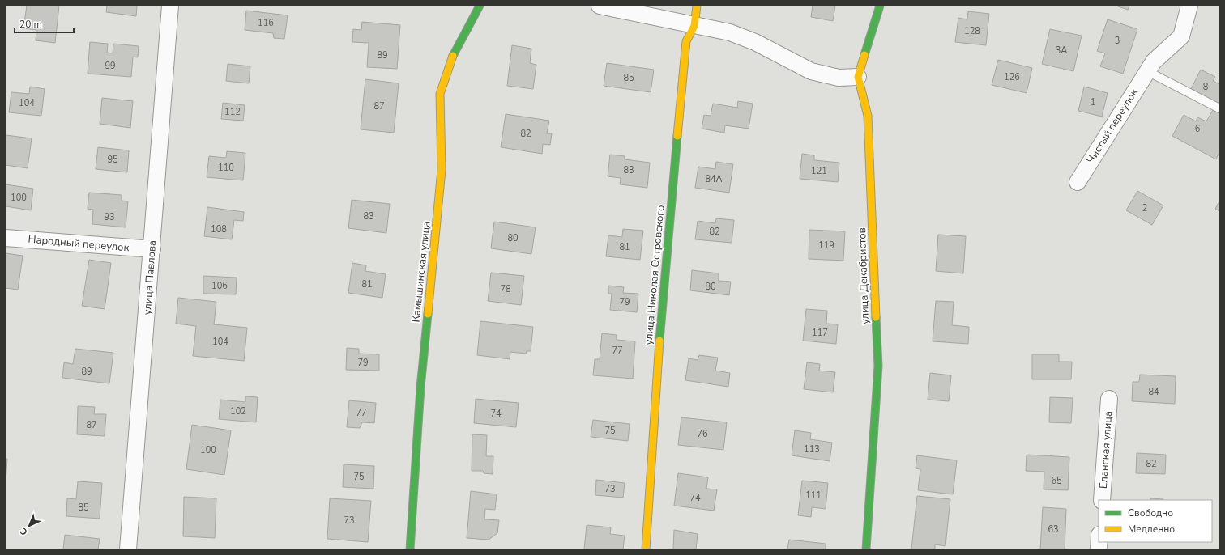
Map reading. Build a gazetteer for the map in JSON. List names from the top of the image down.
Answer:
{
  "streets": {
    "street": [
      "Чистый переулок",
      "Народный переулок",
      "Камышинская улица",
      "улица Николая Островского",
      "улица Декабристов",
      "улица Павлова",
      "Еланская улица"
    ]
  },
  "crossings": [
    ["Народный переулок", "улица Павлова"]
  ],
  "house_numbers": [
    "116",
    "128",
    "3",
    "3А",
    "89",
    "99",
    "126",
    "85",
    "8",
    "1",
    "104",
    "87",
    "112",
    "6",
    "82",
    "95",
    "110",
    "83",
    "121",
    "84А",
    "100",
    "2",
    "83",
    "93",
    "108",
    "82",
    "80",
    "119",
    "81",
    "81",
    "106",
    "80",
    "78",
    "79",
    "117",
    "104",
    "77",
    "79",
    "89",
    "84",
    "102",
    "77",
    "74",
    "87",
    "75",
    "76",
    "113",
    "100",
    "82",
    "75",
    "65",
    "73",
    "111",
    "74",
    "85",
    "73",
    "63"
  ],
  "legend": ["Свободно", "Медленно"],
  "scale_bar": "20 m",
  "north": "bottom left"
}
